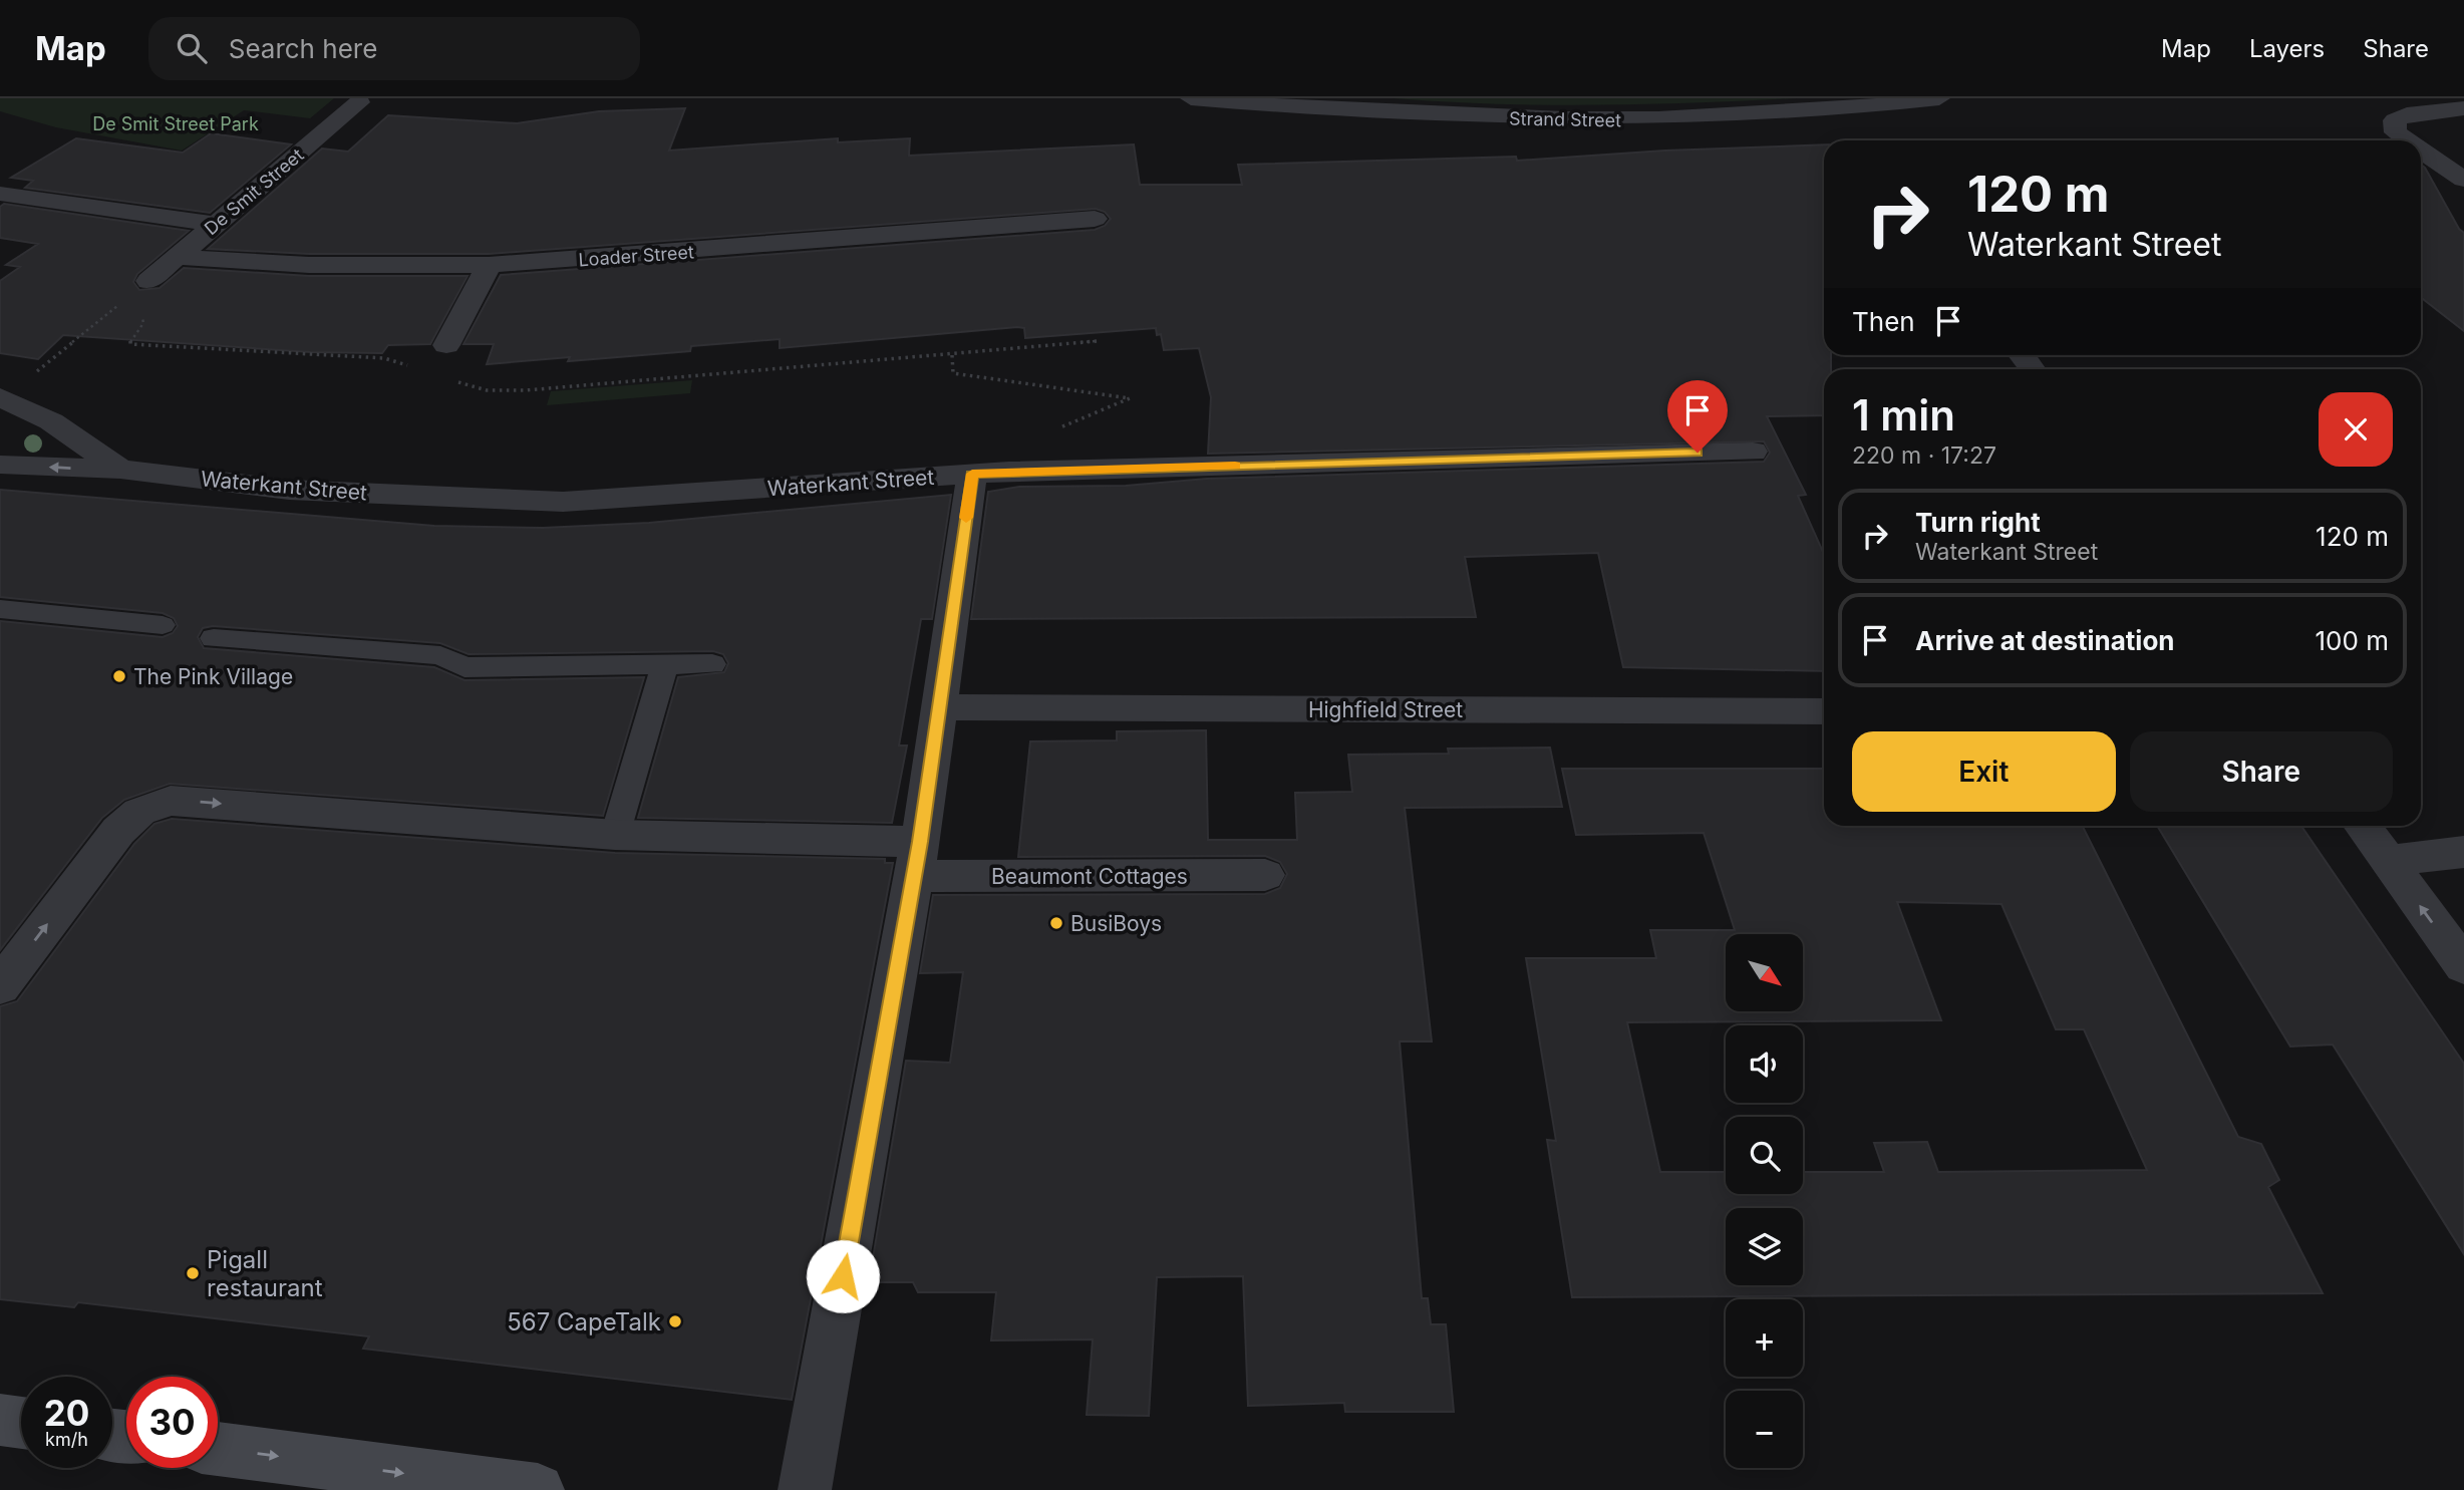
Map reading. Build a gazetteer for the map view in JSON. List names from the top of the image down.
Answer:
{
  "streets": {
    "street": [
      "Strand Street",
      "De Smit Street",
      "Loader Street",
      "Waterkant Street",
      "Highfield Street",
      "Beaumont Cottages"
    ]
  },
  "crossings": [
    ["De Smit Street", "Loader Street"]
  ],
  "one_way": ["Beaumont Cottages"],
  "parks": ["De Smit Street Park"],
  "places": [
    "The Pink Village",
    "BusiBoys",
    "Pigall restaurant",
    "567 CapeTalk"
  ],
  "north": "bottom right",
  "page": {
    "header": "Map",
    "search": "Search here",
    "nav": ["Map", "Layers", "Share"],
    "turn": ["120 m", "Waterkant Street"],
    "then": "Then",
    "heading": ["1 min", "220 m · 17:27"],
    "list": [
      {
        "name": "Turn right",
        "note": "Waterkant Street",
        "value": "120 m"
      },
      {
        "name": "Arrive at destination",
        "value": "100 m"
      }
    ],
    "buttons": ["Exit", "Share"],
    "map_buttons": ["+", "−"],
    "speed": "20 km/h",
    "limit": "30"
  }
}
